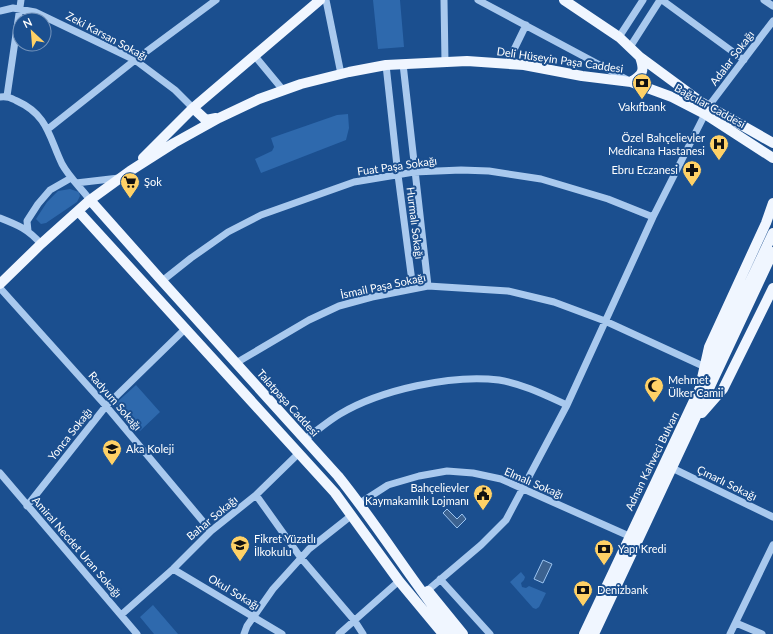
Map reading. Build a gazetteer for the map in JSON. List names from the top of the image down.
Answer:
{
  "streets": {
    "main road": [
      "Deli Hüseyin Paşa Caddesi",
      "Bağcılar Caddesi",
      "Talatpaşa Caddesi",
      "Adnan Kahveci Bulvarı"
    ],
    "street": [
      "Zeki Karsan Sokağı",
      "Adalar Sokağı",
      "Fuat Paşa Sokağı",
      "Hurmalı Sokağı",
      "İsmail Paşa Sokağı",
      "Radyum Sokağı",
      "Yonca Sokağı",
      "Elmalı Sokağı",
      "Çınarlı Sokağı",
      "Bahar Sokağı",
      "Amiral Necdet Uran Sokağı",
      "Okul Sokağı"
    ]
  },
  "crossings": [
    ["Adalar Sokağı", "Bağcılar Caddesi"],
    ["Adalar Sokağı", "Fuat Paşa Sokağı"],
    ["Adalar Sokağı", "İsmail Paşa Sokağı"],
    ["Adalar Sokağı", "Elmalı Sokağı"],
    ["Deli Hüseyin Paşa Caddesi", "Bağcılar Caddesi"],
    ["Deli Hüseyin Paşa Caddesi", "Hurmalı Sokağı"],
    ["Deli Hüseyin Paşa Caddesi", "Talatpaşa Caddesi"],
    ["Fuat Paşa Sokağı", "Hurmalı Sokağı"],
    ["Fuat Paşa Sokağı", "Talatpaşa Caddesi"],
    ["Hurmalı Sokağı", "İsmail Paşa Sokağı"],
    ["İsmail Paşa Sokağı", "Talatpaşa Caddesi"],
    ["Radyum Sokağı", "Yonca Sokağı"],
    ["Radyum Sokağı", "Bahar Sokağı"],
    ["Talatpaşa Caddesi", "Elmalı Sokağı"],
    ["Yonca Sokağı", "Amiral Necdet Uran Sokağı"],
    ["Adnan Kahveci Bulvarı", "Elmalı Sokağı"],
    ["Adnan Kahveci Bulvarı", "Çınarlı Sokağı"],
    ["Bahar Sokağı", "Amiral Necdet Uran Sokağı"],
    ["Bahar Sokağı", "Okul Sokağı"]
  ],
  "places": {
    "bank": ["Vakıfbank", "Yapı Kredi", "Denizbank"],
    "hospital": ["Özel Bahçelievler Medicana Hastanesi"],
    "pharmacy": ["Ebru Eczanesi"],
    "supermarket": ["Şok"],
    "mosque": ["Mehmet Ülker Camii"],
    "school or university": ["Aka Koleji", "Fikret Yüzatlı İlkokulu"],
    "public building": ["Bahçelievler Kaymakamlık Lojmanı"]
  },
  "north": "top left"
}
